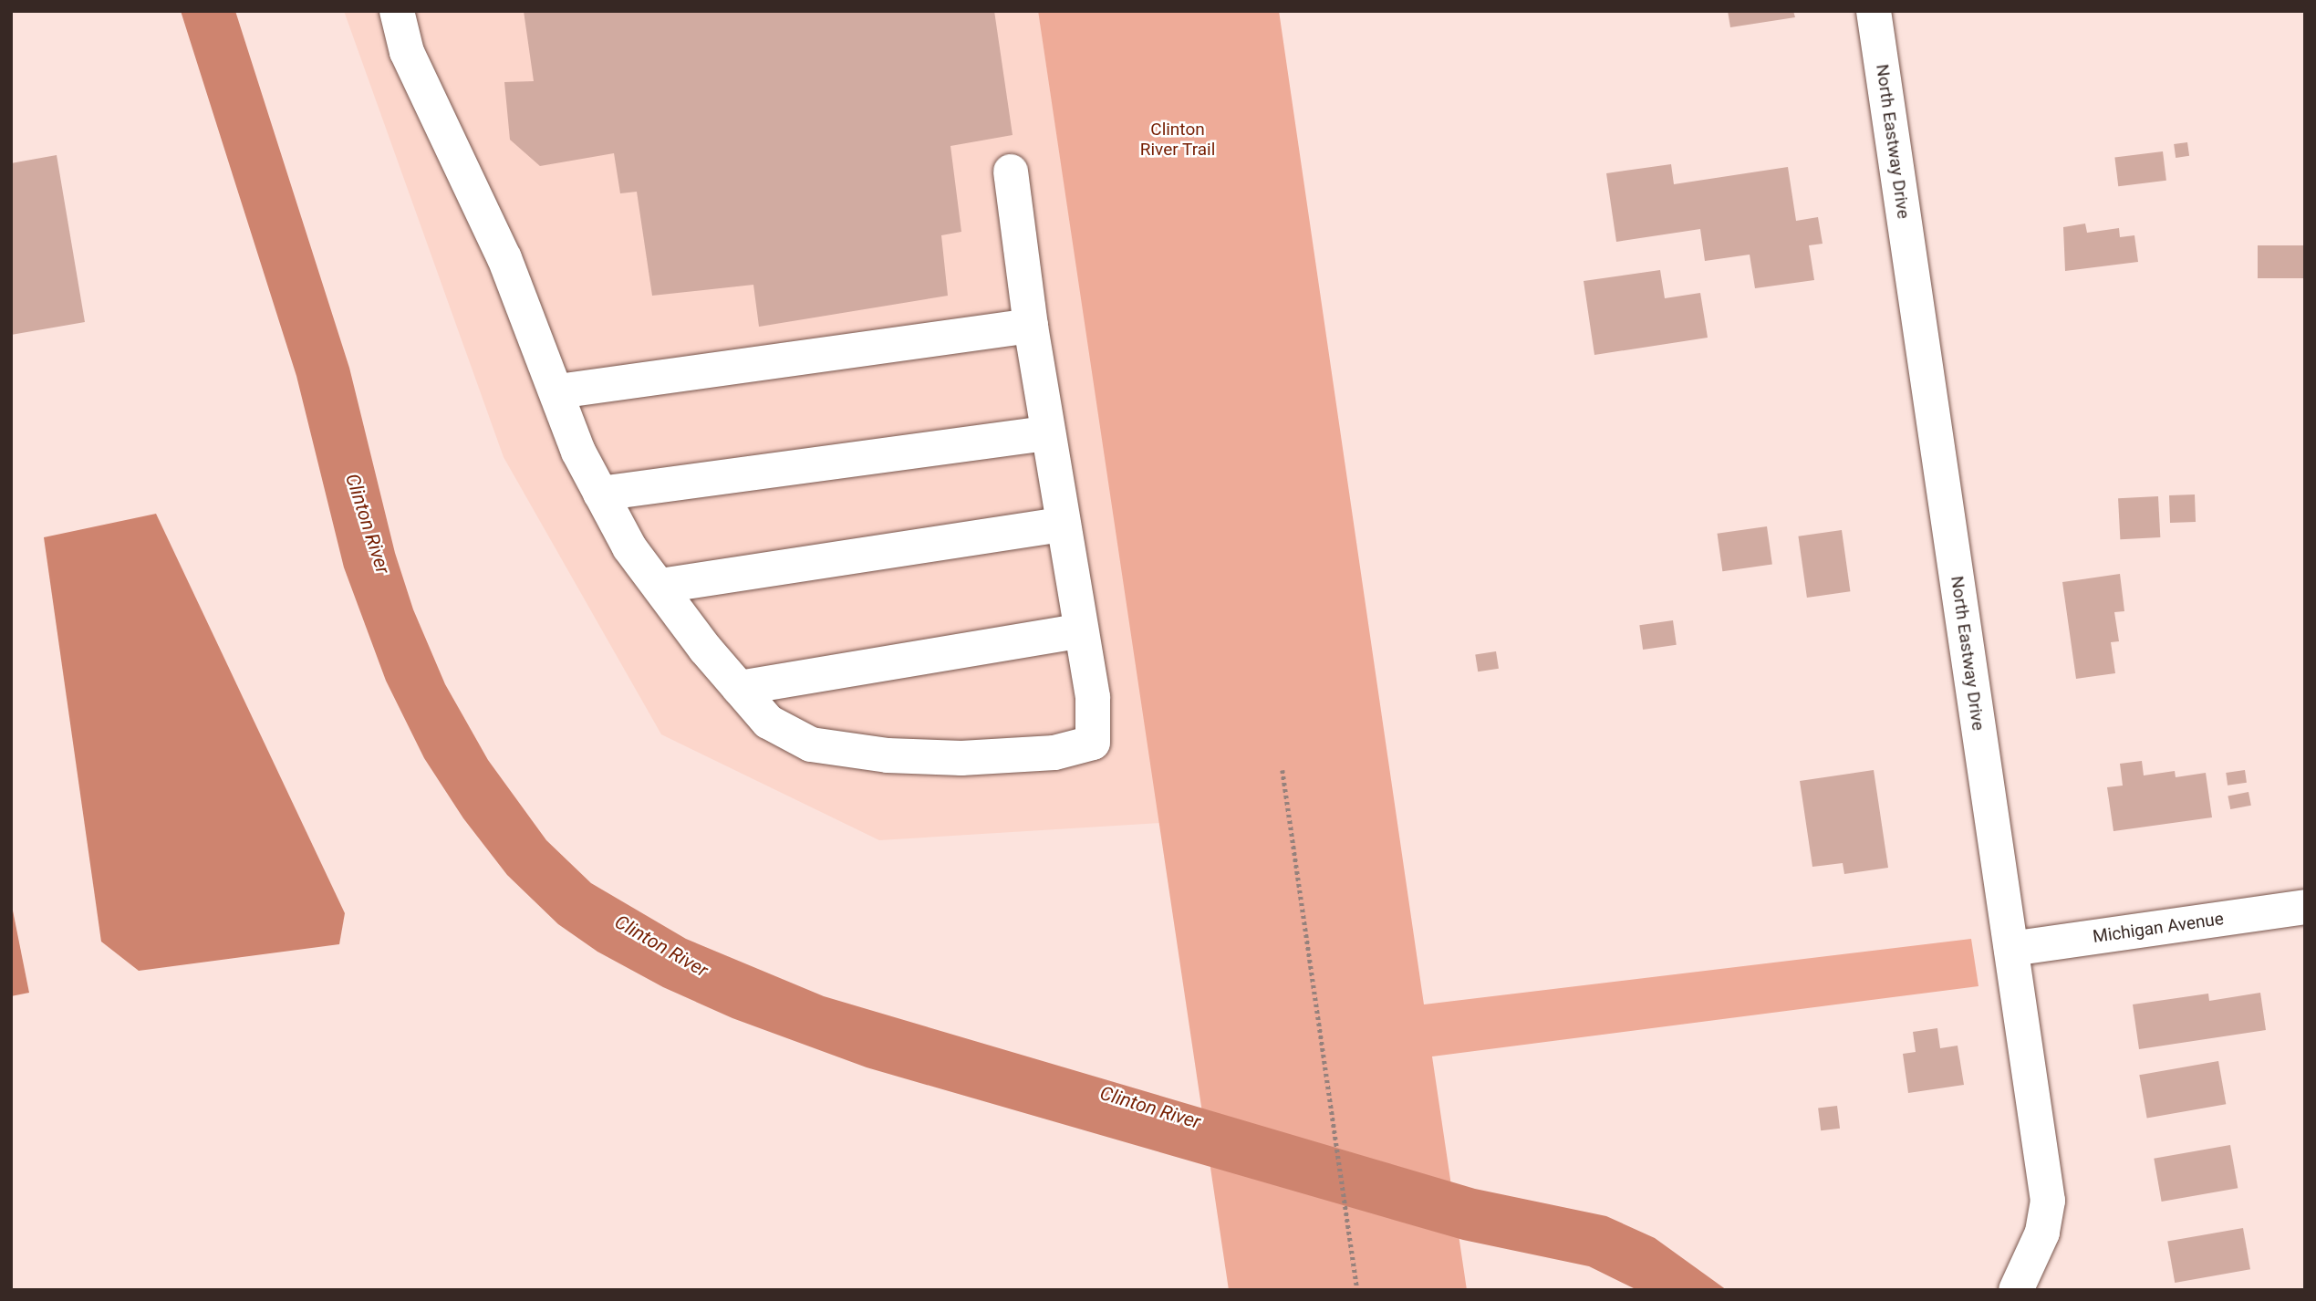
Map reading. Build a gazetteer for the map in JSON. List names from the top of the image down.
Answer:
{
  "streets": {
    "street": ["North Eastway Drive", "Michigan Avenue"]
  },
  "crossings": [
    ["North Eastway Drive", "Michigan Avenue"]
  ],
  "water": ["Clinton River"],
  "parks": ["Clinton River Trail"]
}
